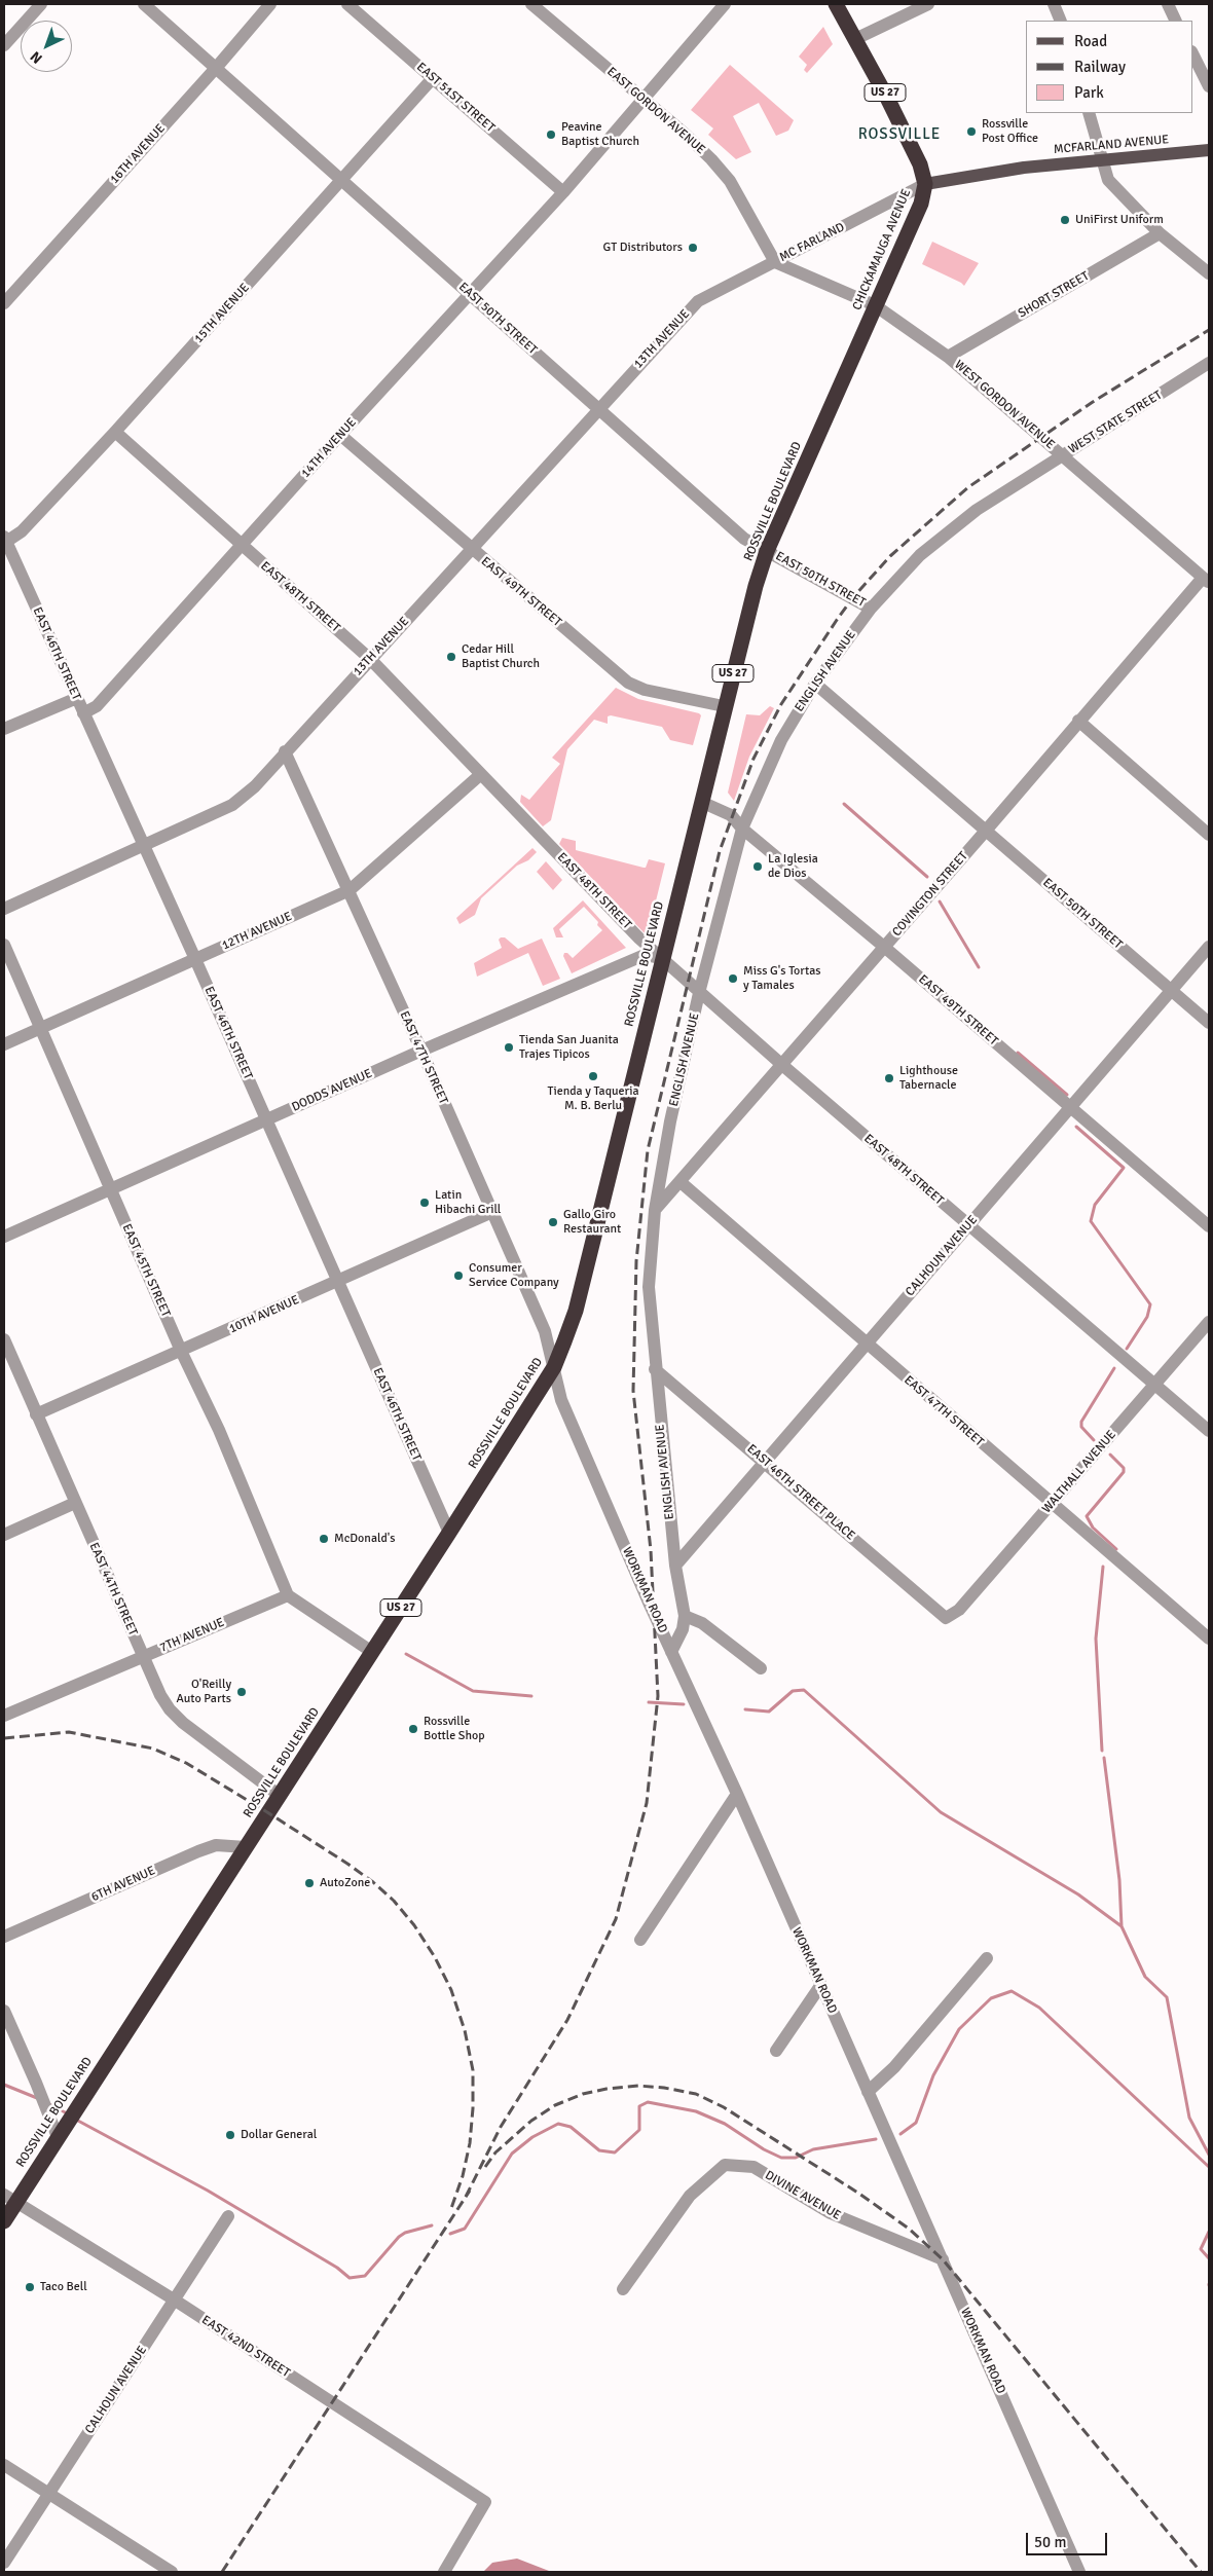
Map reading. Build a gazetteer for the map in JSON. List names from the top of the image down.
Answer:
{
  "streets": {
    "highway": ["US 27", "CHICKAMAUGA AVENUE", "ROSSVILLE BOULEVARD"],
    "main road": ["MCFARLAND AVENUE"],
    "street": [
      "EAST 51ST STREET",
      "EAST GORDON AVENUE",
      "16TH AVENUE",
      "MC FARLAND",
      "SHORT STREET",
      "15TH AVENUE",
      "EAST 50TH STREET",
      "13TH AVENUE",
      "WEST GORDON AVENUE",
      "WEST STATE STREET",
      "14TH AVENUE",
      "EAST 49TH STREET",
      "EAST 48TH STREET",
      "EAST 46TH STREET",
      "ENGLISH AVENUE",
      "COVINGTON STREET",
      "12TH AVENUE",
      "EAST 47TH STREET",
      "DODDS AVENUE",
      "CALHOUN AVENUE",
      "EAST 45TH STREET",
      "10TH AVENUE",
      "WALTHALL AVENUE",
      "EAST 46TH STREET PLACE",
      "EAST 44TH STREET",
      "WORKMAN ROAD",
      "7TH AVENUE",
      "6TH AVENUE",
      "DIVINE AVENUE",
      "EAST 42ND STREET"
    ]
  },
  "crossings": [
    ["EAST 51ST STREET", "15TH AVENUE"],
    ["EAST 51ST STREET", "14TH AVENUE"],
    ["EAST GORDON AVENUE", "MC FARLAND"],
    ["EAST GORDON AVENUE", "WEST GORDON AVENUE"],
    ["EAST GORDON AVENUE", "14TH AVENUE"],
    ["MCFARLAND AVENUE", "MC FARLAND"],
    ["MCFARLAND AVENUE", "CHICKAMAUGA AVENUE"],
    ["16TH AVENUE", "EAST 50TH STREET"],
    ["MC FARLAND", "CHICKAMAUGA AVENUE"],
    ["MC FARLAND", "13TH AVENUE"],
    ["MC FARLAND", "WEST GORDON AVENUE"],
    ["CHICKAMAUGA AVENUE", "WEST GORDON AVENUE"],
    ["CHICKAMAUGA AVENUE", "ROSSVILLE BOULEVARD"],
    ["SHORT STREET", "WEST GORDON AVENUE"],
    ["15TH AVENUE", "EAST 50TH STREET"],
    ["15TH AVENUE", "EAST 48TH STREET"],
    ["15TH AVENUE", "EAST 46TH STREET"],
    ["EAST 50TH STREET", "13TH AVENUE"],
    ["EAST 50TH STREET", "14TH AVENUE"],
    ["EAST 50TH STREET", "ROSSVILLE BOULEVARD"],
    ["EAST 50TH STREET", "ENGLISH AVENUE"],
    ["EAST 50TH STREET", "COVINGTON STREET"],
    ["EAST 50TH STREET", "CALHOUN AVENUE"],
    ["13TH AVENUE", "EAST 49TH STREET"],
    ["13TH AVENUE", "EAST 48TH STREET"],
    ["13TH AVENUE", "EAST 46TH STREET"],
    ["13TH AVENUE", "EAST 47TH STREET"],
    ["WEST GORDON AVENUE", "WEST STATE STREET"],
    ["WEST GORDON AVENUE", "COVINGTON STREET"],
    ["WEST STATE STREET", "ENGLISH AVENUE"],
    ["14TH AVENUE", "EAST 49TH STREET"],
    ["14TH AVENUE", "EAST 48TH STREET"],
    ["14TH AVENUE", "EAST 46TH STREET"],
    ["ROSSVILLE BOULEVARD", "EAST 49TH STREET"],
    ["ROSSVILLE BOULEVARD", "EAST 48TH STREET"],
    ["ROSSVILLE BOULEVARD", "EAST 46TH STREET"],
    ["ROSSVILLE BOULEVARD", "EAST 47TH STREET"],
    ["ROSSVILLE BOULEVARD", "DODDS AVENUE"],
    ["ROSSVILLE BOULEVARD", "EAST 44TH STREET"],
    ["ROSSVILLE BOULEVARD", "WORKMAN ROAD"],
    ["ROSSVILLE BOULEVARD", "6TH AVENUE"],
    ["ROSSVILLE BOULEVARD", "EAST 42ND STREET"],
    ["EAST 49TH STREET", "ENGLISH AVENUE"],
    ["EAST 49TH STREET", "COVINGTON STREET"],
    ["EAST 49TH STREET", "CALHOUN AVENUE"],
    ["EAST 48TH STREET", "ENGLISH AVENUE"],
    ["EAST 48TH STREET", "COVINGTON STREET"],
    ["EAST 48TH STREET", "12TH AVENUE"],
    ["EAST 48TH STREET", "DODDS AVENUE"],
    ["EAST 48TH STREET", "CALHOUN AVENUE"],
    ["EAST 48TH STREET", "WALTHALL AVENUE"],
    ["EAST 46TH STREET", "12TH AVENUE"],
    ["EAST 46TH STREET", "DODDS AVENUE"],
    ["EAST 46TH STREET", "10TH AVENUE"],
    ["ENGLISH AVENUE", "COVINGTON STREET"],
    ["ENGLISH AVENUE", "CALHOUN AVENUE"],
    ["ENGLISH AVENUE", "EAST 46TH STREET PLACE"],
    ["ENGLISH AVENUE", "WORKMAN ROAD"],
    ["COVINGTON STREET", "EAST 47TH STREET"],
    ["12TH AVENUE", "EAST 47TH STREET"],
    ["12TH AVENUE", "EAST 45TH STREET"],
    ["EAST 47TH STREET", "DODDS AVENUE"],
    ["EAST 47TH STREET", "CALHOUN AVENUE"],
    ["EAST 47TH STREET", "10TH AVENUE"],
    ["EAST 47TH STREET", "WALTHALL AVENUE"],
    ["EAST 47TH STREET", "WORKMAN ROAD"],
    ["DODDS AVENUE", "EAST 45TH STREET"],
    ["CALHOUN AVENUE", "EAST 46TH STREET PLACE"],
    ["CALHOUN AVENUE", "EAST 42ND STREET"],
    ["EAST 45TH STREET", "10TH AVENUE"],
    ["EAST 45TH STREET", "7TH AVENUE"],
    ["10TH AVENUE", "EAST 44TH STREET"],
    ["WALTHALL AVENUE", "EAST 46TH STREET PLACE"],
    ["EAST 44TH STREET", "7TH AVENUE"],
    ["WORKMAN ROAD", "DIVINE AVENUE"]
  ],
  "districts": ["ROSSVILLE"],
  "places": [
    "Rossville Post Office",
    "Peavine Baptist Church",
    "UniFirst Uniform",
    "GT Distributors",
    "Cedar Hill Baptist Church",
    "La Iglesia de Dios",
    "Miss G's Tortas y Tamales",
    "Tienda San Juanita Trajes Tipicos",
    "Tienda y Taqueria M. B. Berlu",
    "Lighthouse Tabernacle",
    "Latin Hibachi Grill",
    "Gallo Giro Restaurant",
    "Consumer Service Company",
    "McDonald's",
    "O'Reilly Auto Parts",
    "Rossville Bottle Shop",
    "AutoZone",
    "Dollar General",
    "Taco Bell"
  ],
  "legend": ["Road", "Railway", "Park"],
  "scale_bar": "50 m",
  "north": "bottom left"
}
